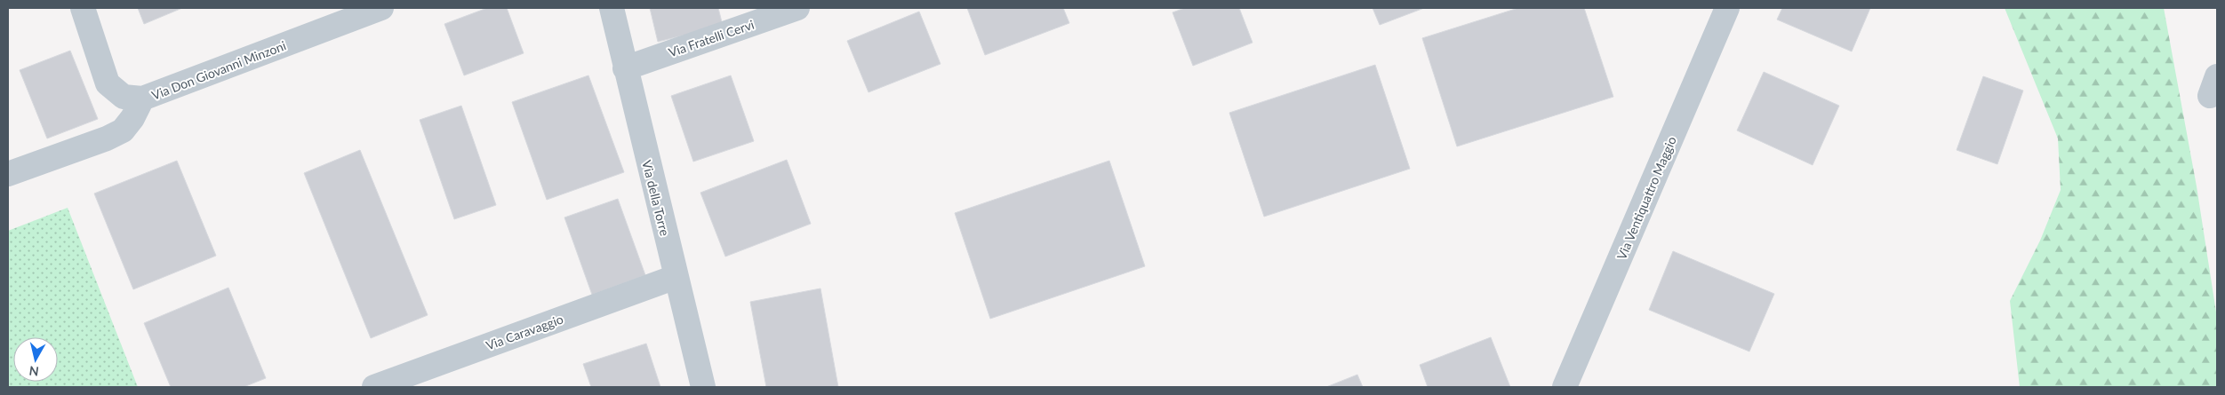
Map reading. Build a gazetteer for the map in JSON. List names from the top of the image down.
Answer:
{
  "streets": {
    "street": [
      "Via Fratelli Cervi",
      "Via Don Giovanni Minzoni",
      "Via della Torre",
      "Via Ventiquattro Maggio",
      "Via Caravaggio"
    ]
  },
  "crossings": [
    ["Via Fratelli Cervi", "Via della Torre"],
    ["Via della Torre", "Via Caravaggio"]
  ],
  "north": "bottom"
}
